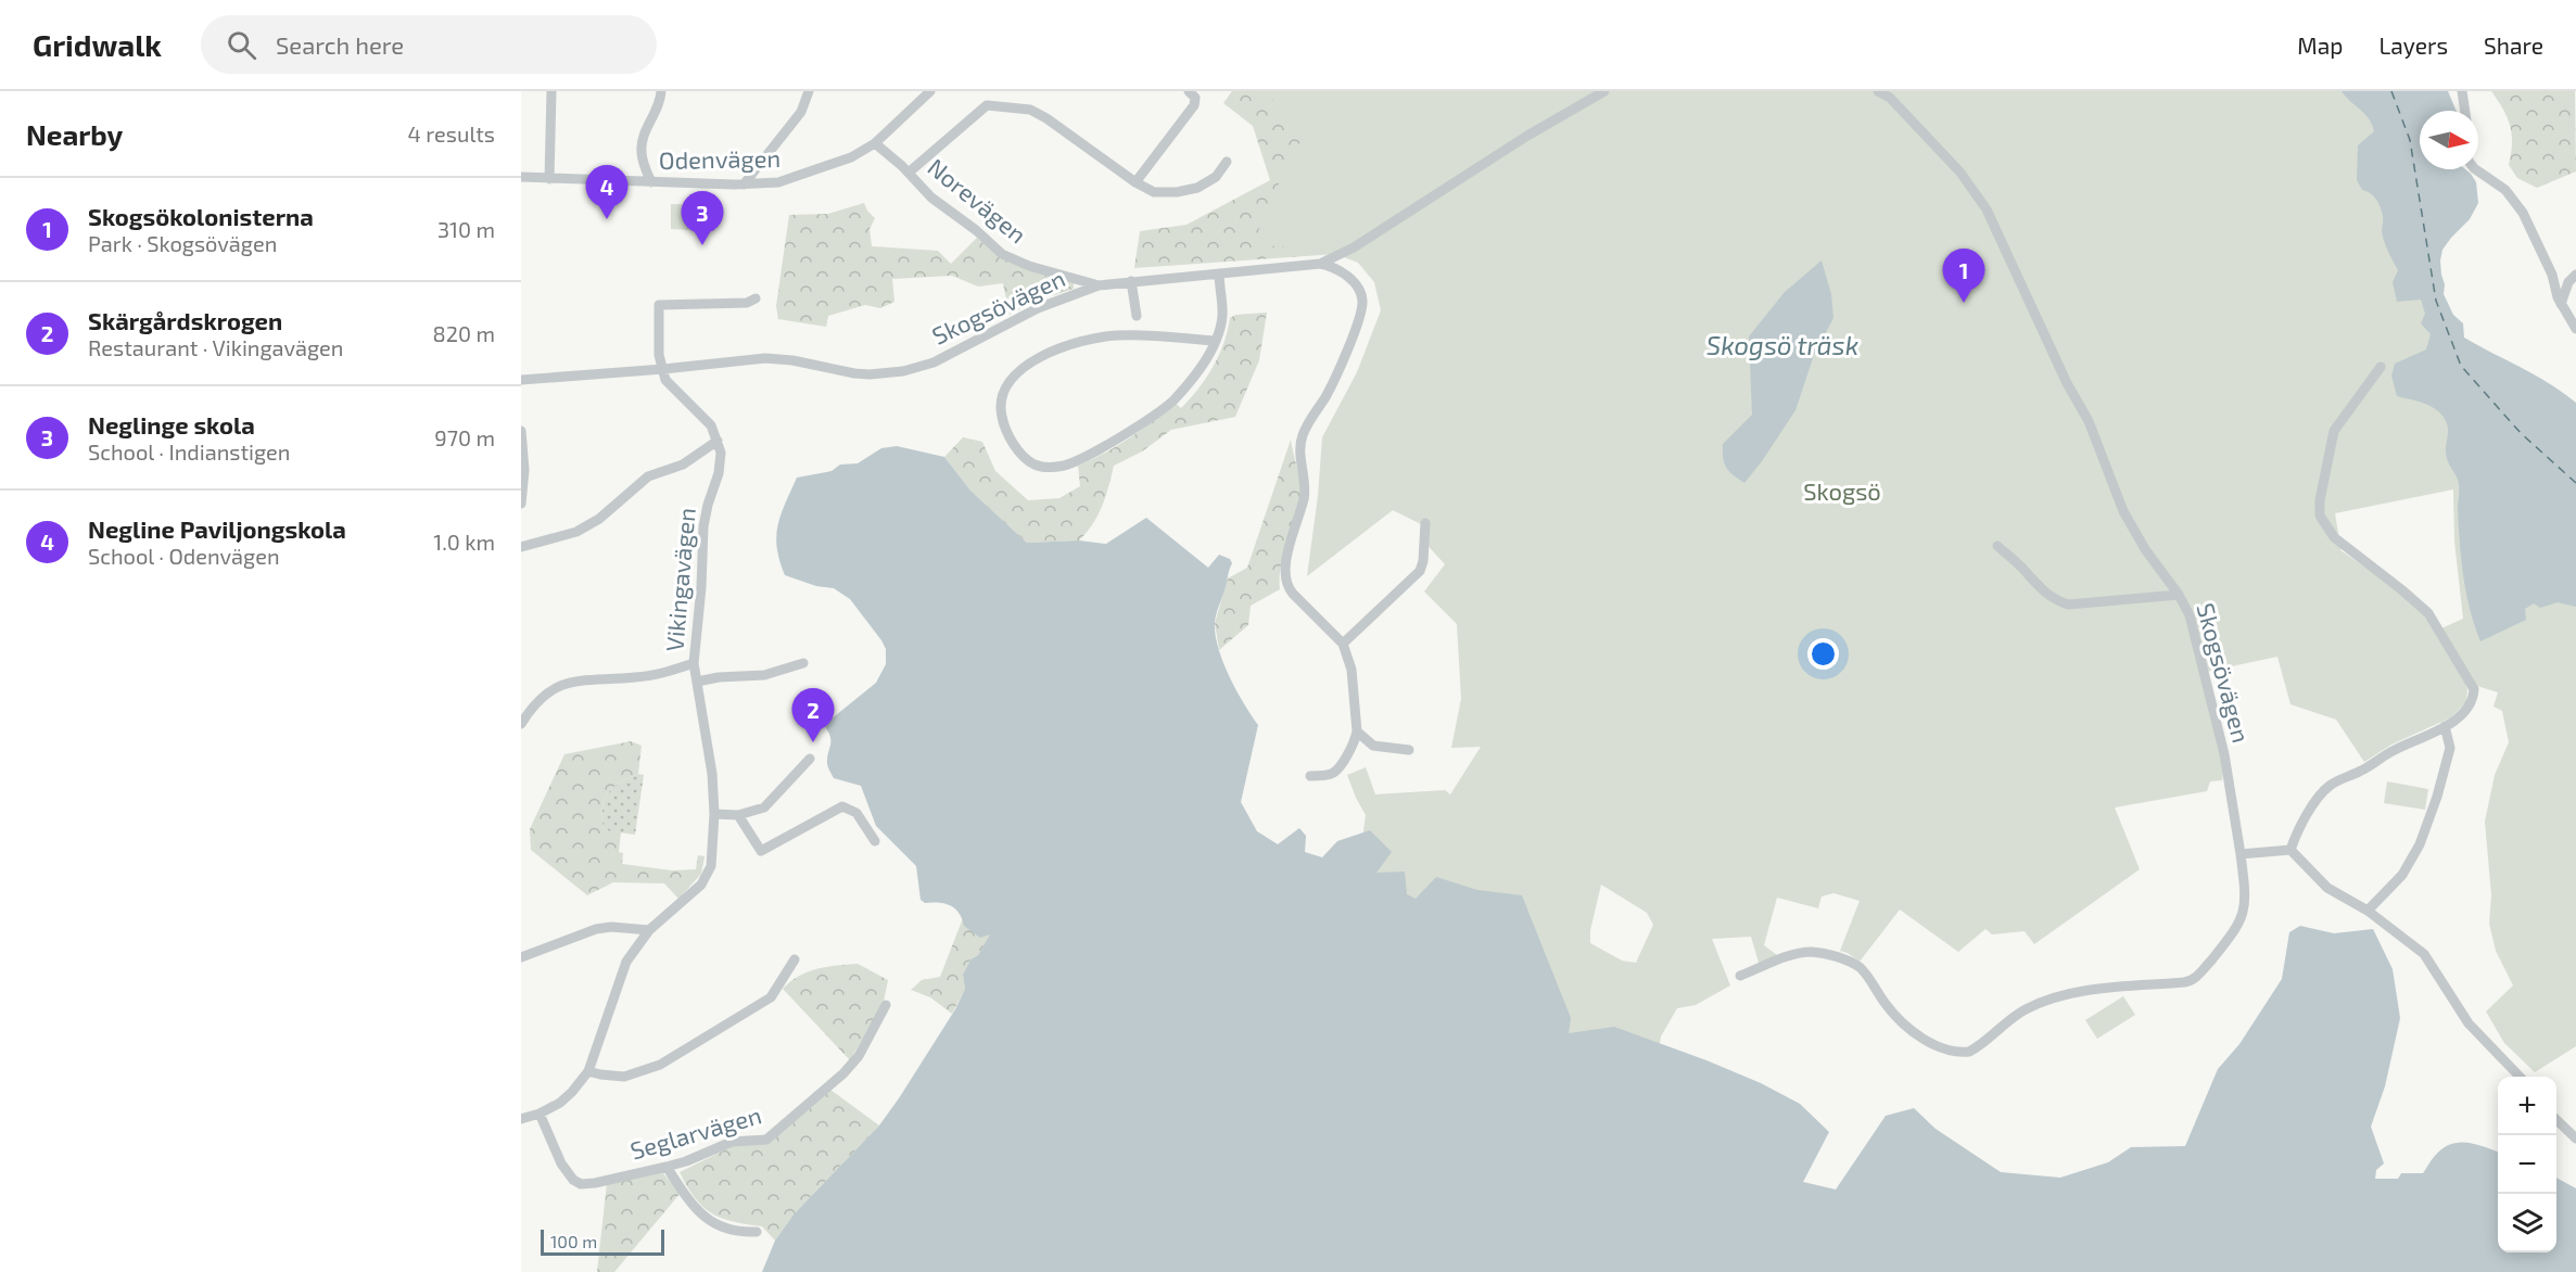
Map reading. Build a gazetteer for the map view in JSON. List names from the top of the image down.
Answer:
{
  "streets": {
    "street": [
      "Odenvägen",
      "Norevägen",
      "Skogsövägen",
      "Vikingavägen",
      "Seglarvägen"
    ]
  },
  "crossings": [
    ["Odenvägen", "Norevägen"],
    ["Norevägen", "Skogsövägen"],
    ["Vikingavägen", "Seglarvägen"]
  ],
  "water": ["Skogsö träsk"],
  "parks": ["Skogsö"],
  "scale_bar": "100 m",
  "north": "right",
  "page": {
    "header": "Gridwalk",
    "search": "Search here",
    "nav": ["Map", "Layers", "Share"],
    "heading": ["Nearby", "4 results"],
    "pins": [
      "4",
      "3",
      "1",
      "2"
    ],
    "list": [
      {
        "mark": "1",
        "name": "Skogsökolonisterna",
        "note": "Park · Skogsövägen",
        "value": "310 m"
      },
      {
        "mark": "2",
        "name": "Skärgårdskrogen",
        "note": "Restaurant · Vikingavägen",
        "value": "820 m"
      },
      {
        "mark": "3",
        "name": "Neglinge skola",
        "note": "School · Indianstigen",
        "value": "970 m"
      },
      {
        "mark": "4",
        "name": "Negline Paviljongskola",
        "note": "School · Odenvägen",
        "value": "1.0 km"
      }
    ],
    "map_buttons": ["+", "−"],
    "scale": "100 m"
  }
}
